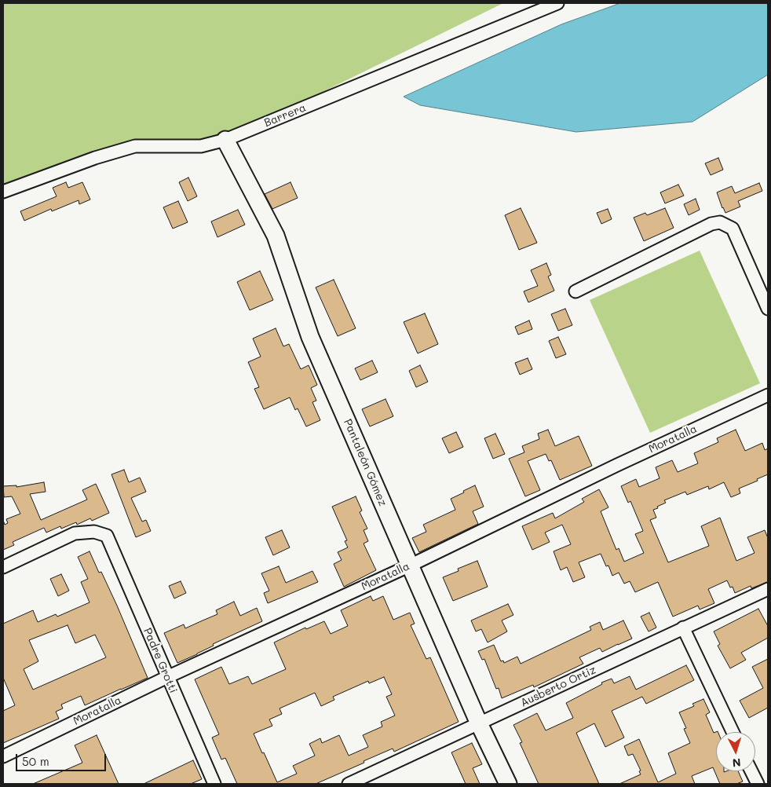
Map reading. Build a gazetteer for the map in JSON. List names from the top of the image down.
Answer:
{
  "streets": {
    "main road": ["Pantaleón Gómez"],
    "street": [
      "Barrera",
      "Moratalla",
      "Padre Grotti",
      "Ausberto Ortiz"
    ]
  },
  "crossings": [
    ["Barrera", "Pantaleón Gómez"],
    ["Moratalla", "Pantaleón Gómez"],
    ["Moratalla", "Padre Grotti"],
    ["Pantaleón Gómez", "Ausberto Ortiz"]
  ],
  "scale_bar": "50 m",
  "north": "bottom"
}
